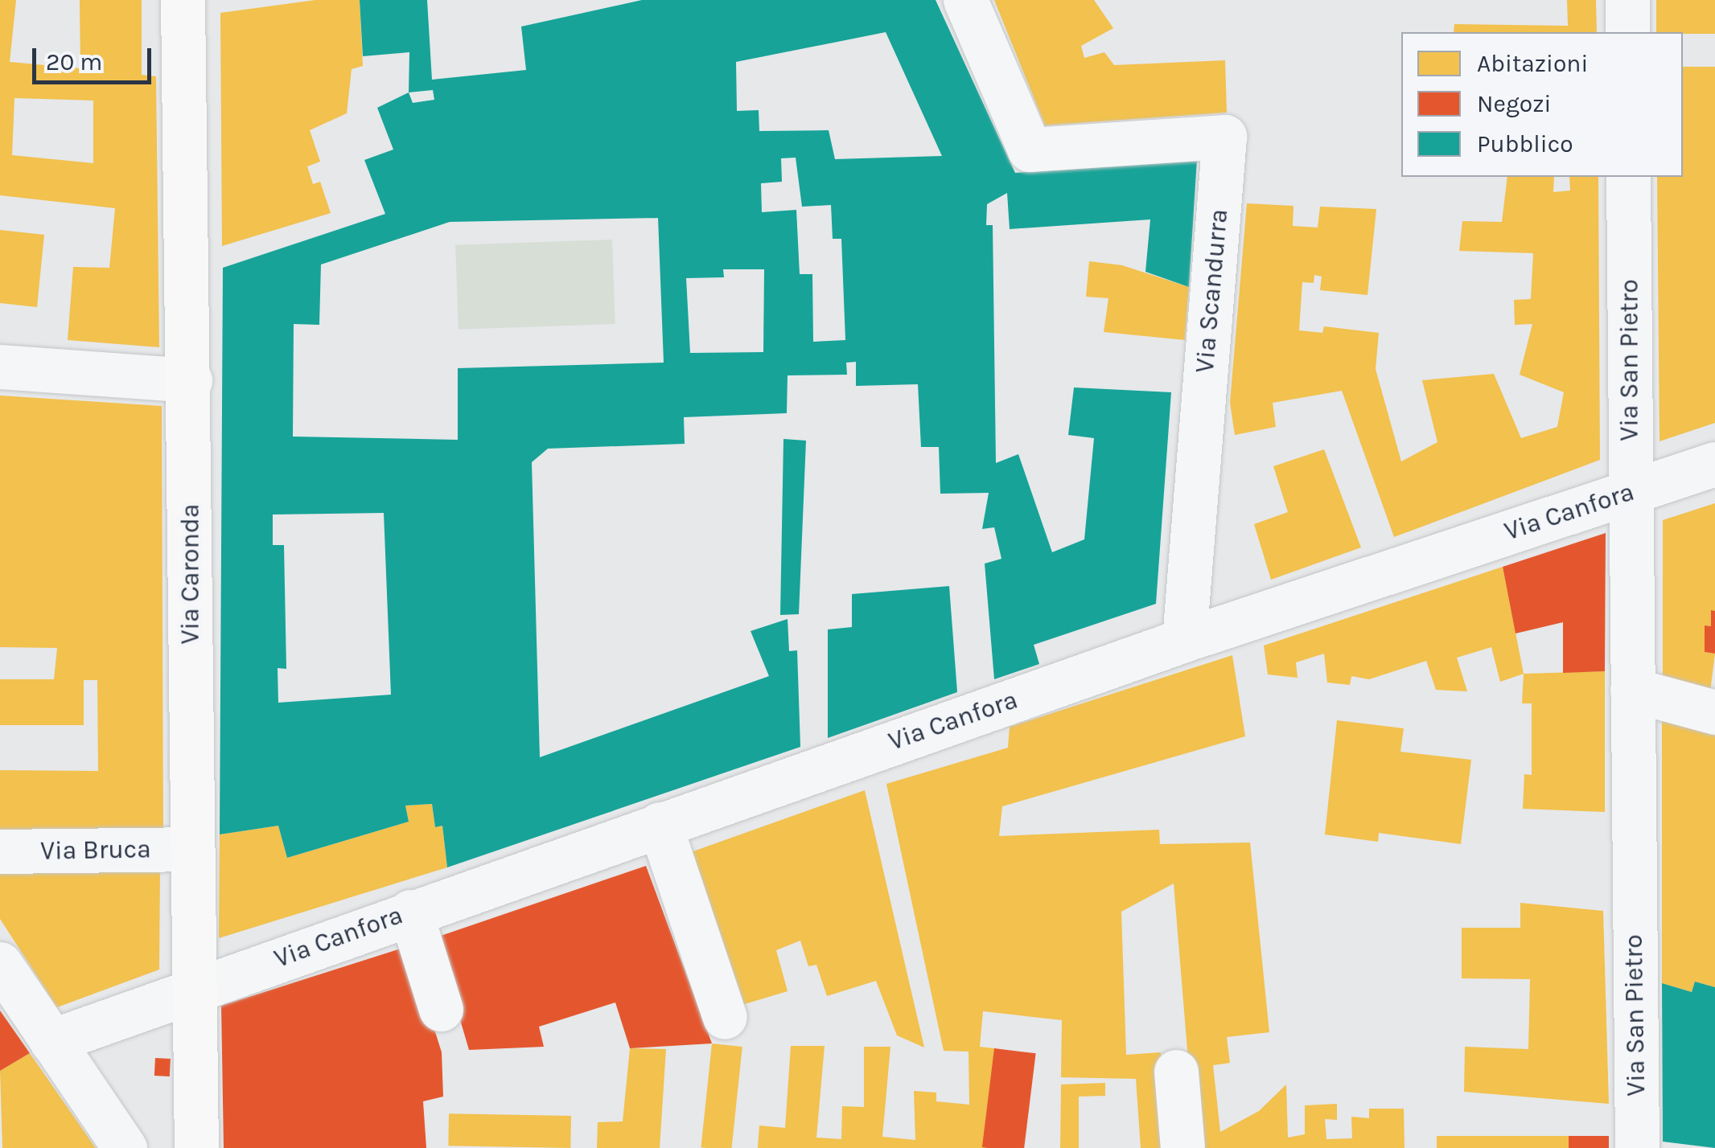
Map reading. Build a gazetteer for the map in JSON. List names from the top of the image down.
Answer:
{
  "streets": {
    "main road": ["Via Caronda"],
    "street": [
      "Via Scandurra",
      "Via San Pietro",
      "Via Canfora",
      "Via Bruca"
    ]
  },
  "crossings": [
    ["Via Scandurra", "Via Canfora"],
    ["Via San Pietro", "Via Canfora"],
    ["Via Canfora", "Via Caronda"],
    ["Via Caronda", "Via Bruca"]
  ],
  "legend": ["Abitazioni", "Negozi", "Pubblico"],
  "scale_bar": "20 m"
}
